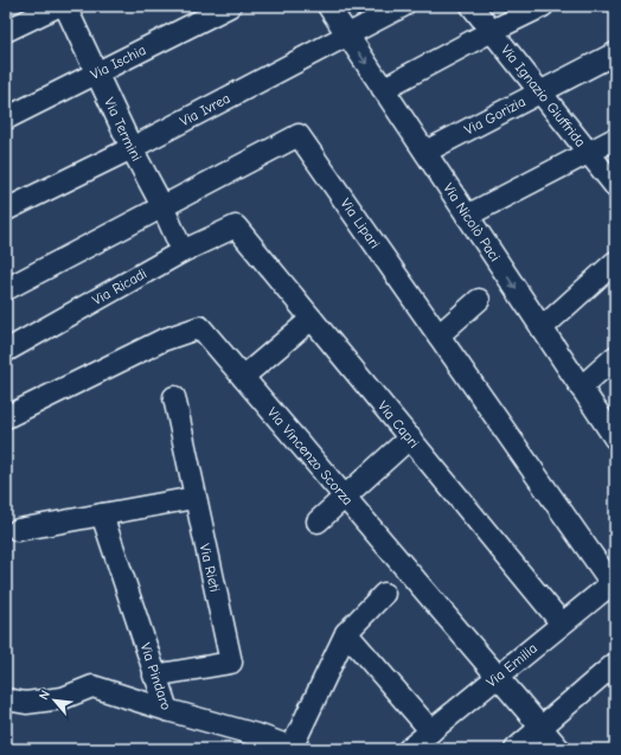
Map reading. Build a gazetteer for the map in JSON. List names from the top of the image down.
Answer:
{
  "streets": {
    "street": [
      "Via Ischia",
      "Via Ignazio Giuffrida",
      "Via Ivrea",
      "Via Gorizia",
      "Via Termini",
      "Via Nicolò Paci",
      "Via Lipari",
      "Via Ricadi",
      "Via Capri",
      "Via Vincenzo Scorza",
      "Via Rieti",
      "Via Emilia",
      "Via Pindaro"
    ]
  },
  "crossings": [
    ["Via Ischia", "Via Termini"],
    ["Via Ignazio Giuffrida", "Via Gorizia"],
    ["Via Ivrea", "Via Termini"],
    ["Via Ivrea", "Via Nicolò Paci"],
    ["Via Gorizia", "Via Nicolò Paci"],
    ["Via Termini", "Via Lipari"],
    ["Via Termini", "Via Ricadi"],
    ["Via Lipari", "Via Emilia"],
    ["Via Ricadi", "Via Capri"],
    ["Via Capri", "Via Emilia"],
    ["Via Vincenzo Scorza", "Via Emilia"],
    ["Via Rieti", "Via Pindaro"]
  ],
  "one_way": ["Via Nicolò Paci"],
  "north": "top left"
}
